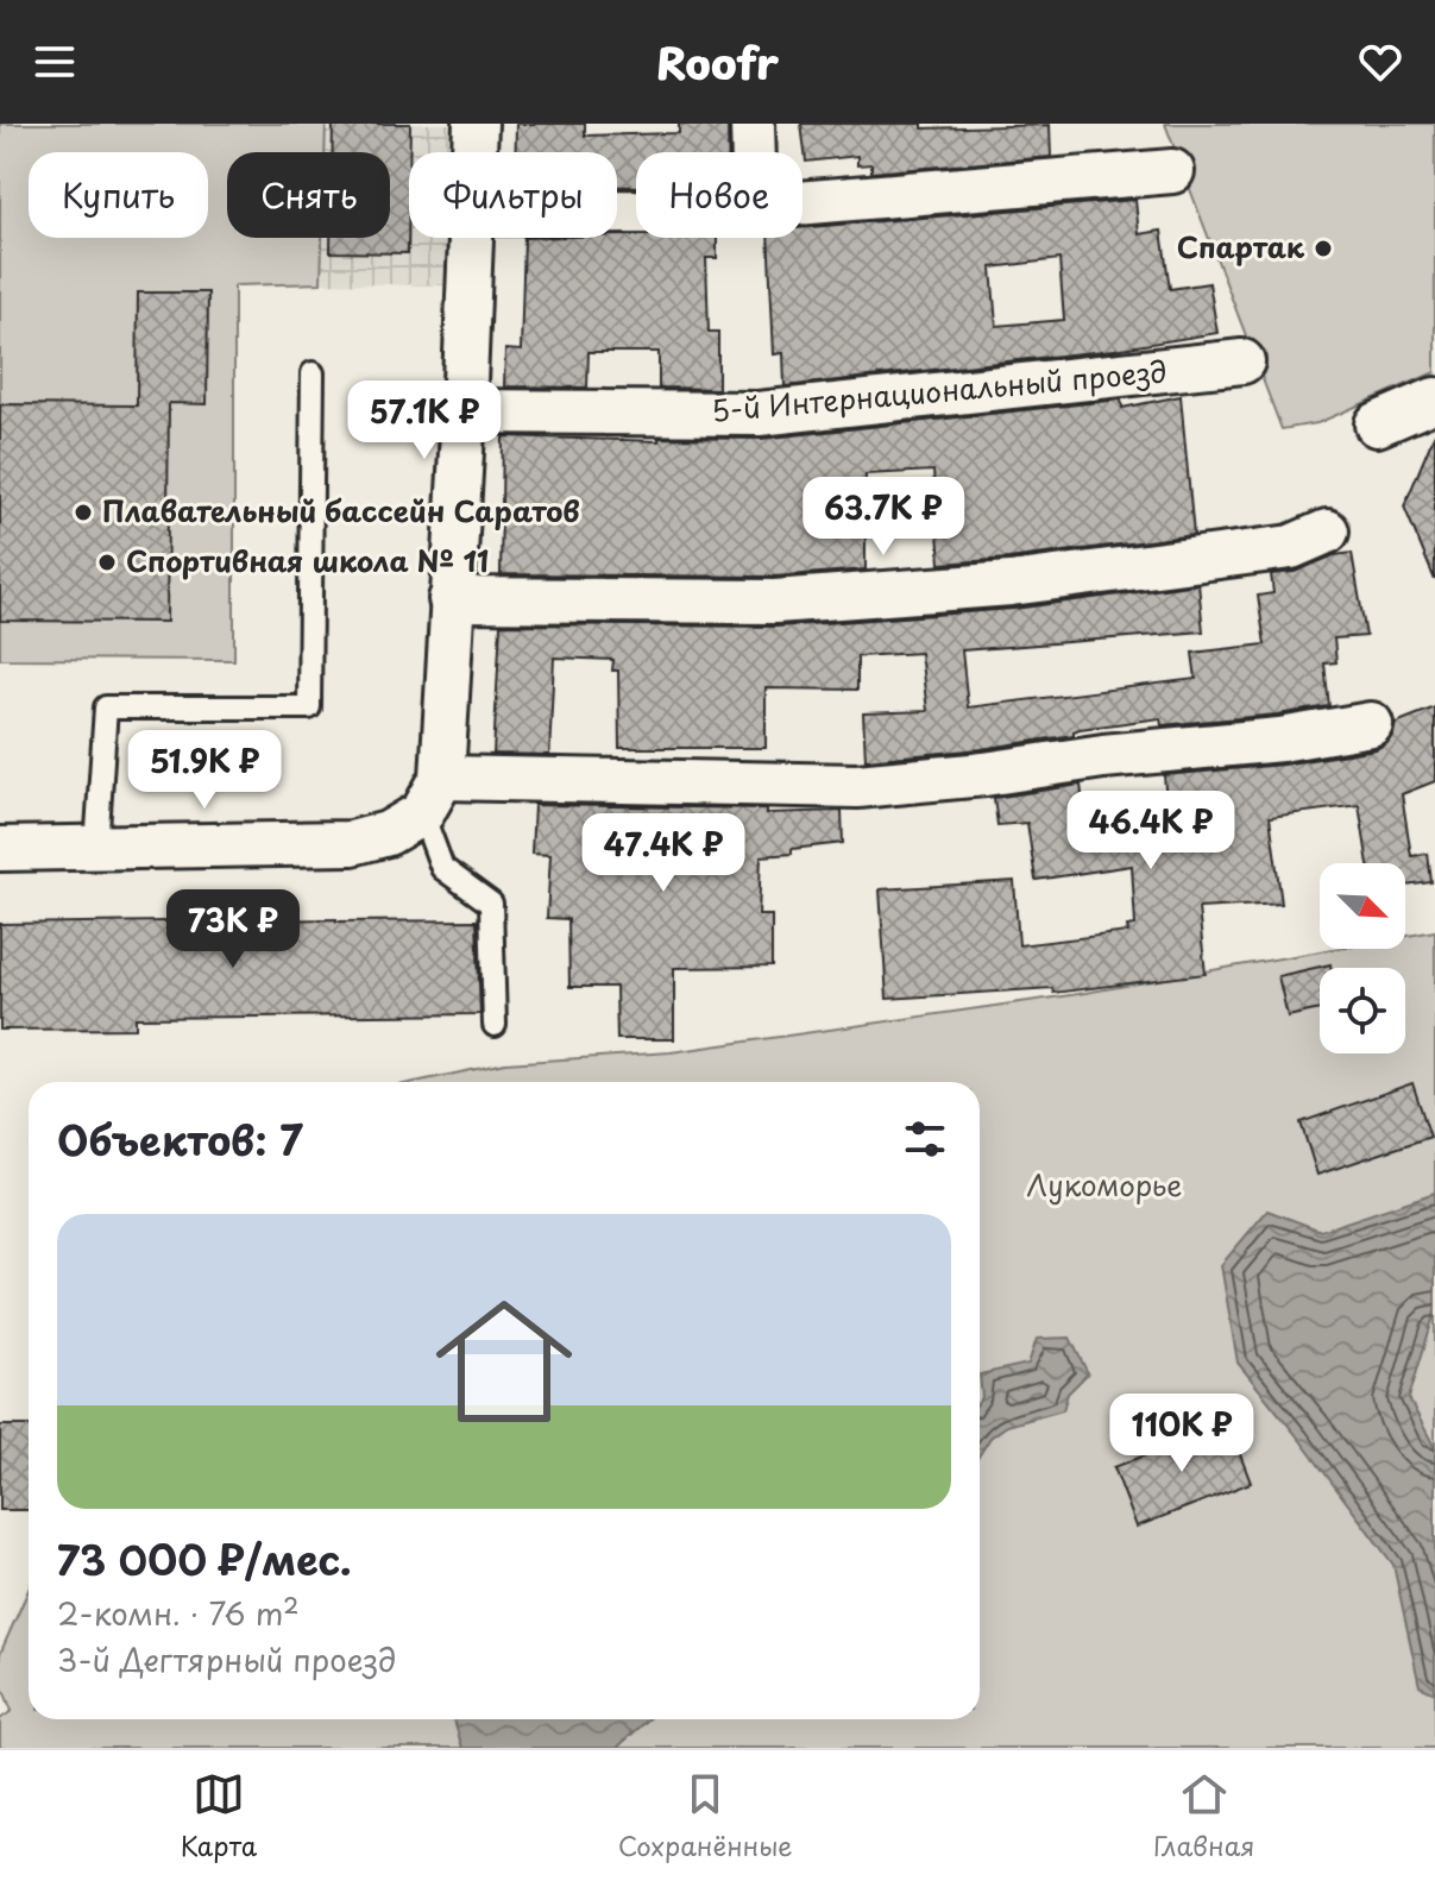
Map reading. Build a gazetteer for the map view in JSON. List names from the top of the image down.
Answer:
{
  "streets": {
    "street": ["5-й Интернациональный проезд"]
  },
  "parks": ["Лукоморье"],
  "places": ["Спартак", "Плавательный бассейн Саратов", "Спортивная школа № 11"],
  "north": "bottom right",
  "page": {
    "header": "Roofr",
    "chip": [
      "Купить",
      "Снять",
      "Фильтры",
      "Новое"
    ],
    "price": [
      "57.1K ₽",
      "63.7K ₽",
      "51.9K ₽",
      "46.4K ₽",
      "47.4K ₽",
      "73K ₽",
      "110K ₽"
    ],
    "heading": "Объектов: 7",
    "list": [
      {
        "name": "73 000 ₽/мес.",
        "note": "2-комн. · 76 m² · 3-й Дегтярный проезд"
      }
    ],
    "tabs": ["Карта", "Сохранённые", "Главная"]
  }
}
